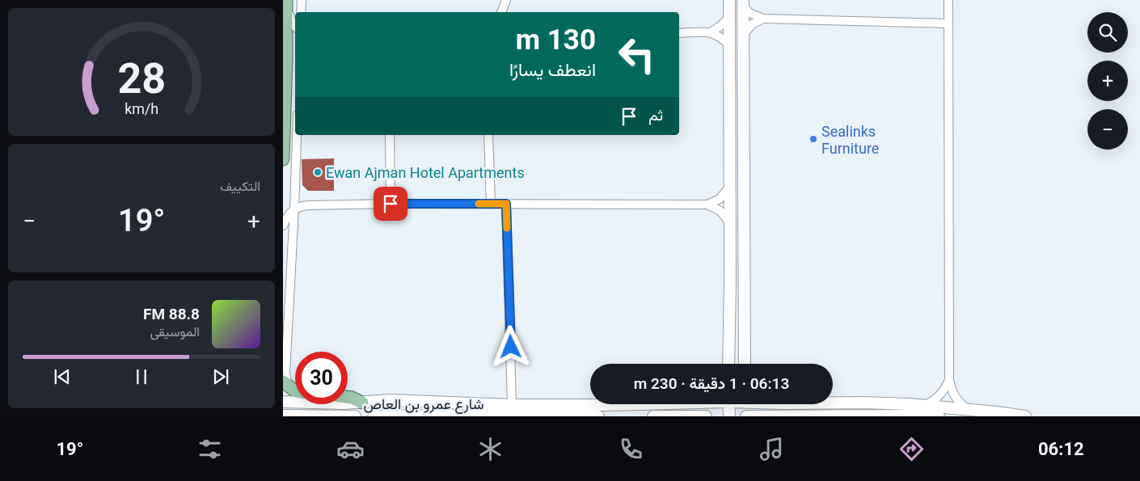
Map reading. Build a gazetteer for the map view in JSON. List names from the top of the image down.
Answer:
{
  "streets": {
    "main road": ["شارع عمرو بن العاص"]
  },
  "places": ["Sealinks Furniture", "Ewan Ajman Hotel Apartments"],
  "page": {
    "map_buttons": ["+", "−"],
    "turn": ["130 m", "انعطف يسارًا"],
    "then": "ثم",
    "tile": "التكييف",
    "heat": ["−", "19°", "+"],
    "song": ["88.8 FM", "الموسيقى"],
    "limit": "30",
    "trip": "06:13 · 1 دقيقة · 230 m",
    "tabs": ["06:12", "19°"],
    "gauge": ["28", "km/h"]
  }
}
